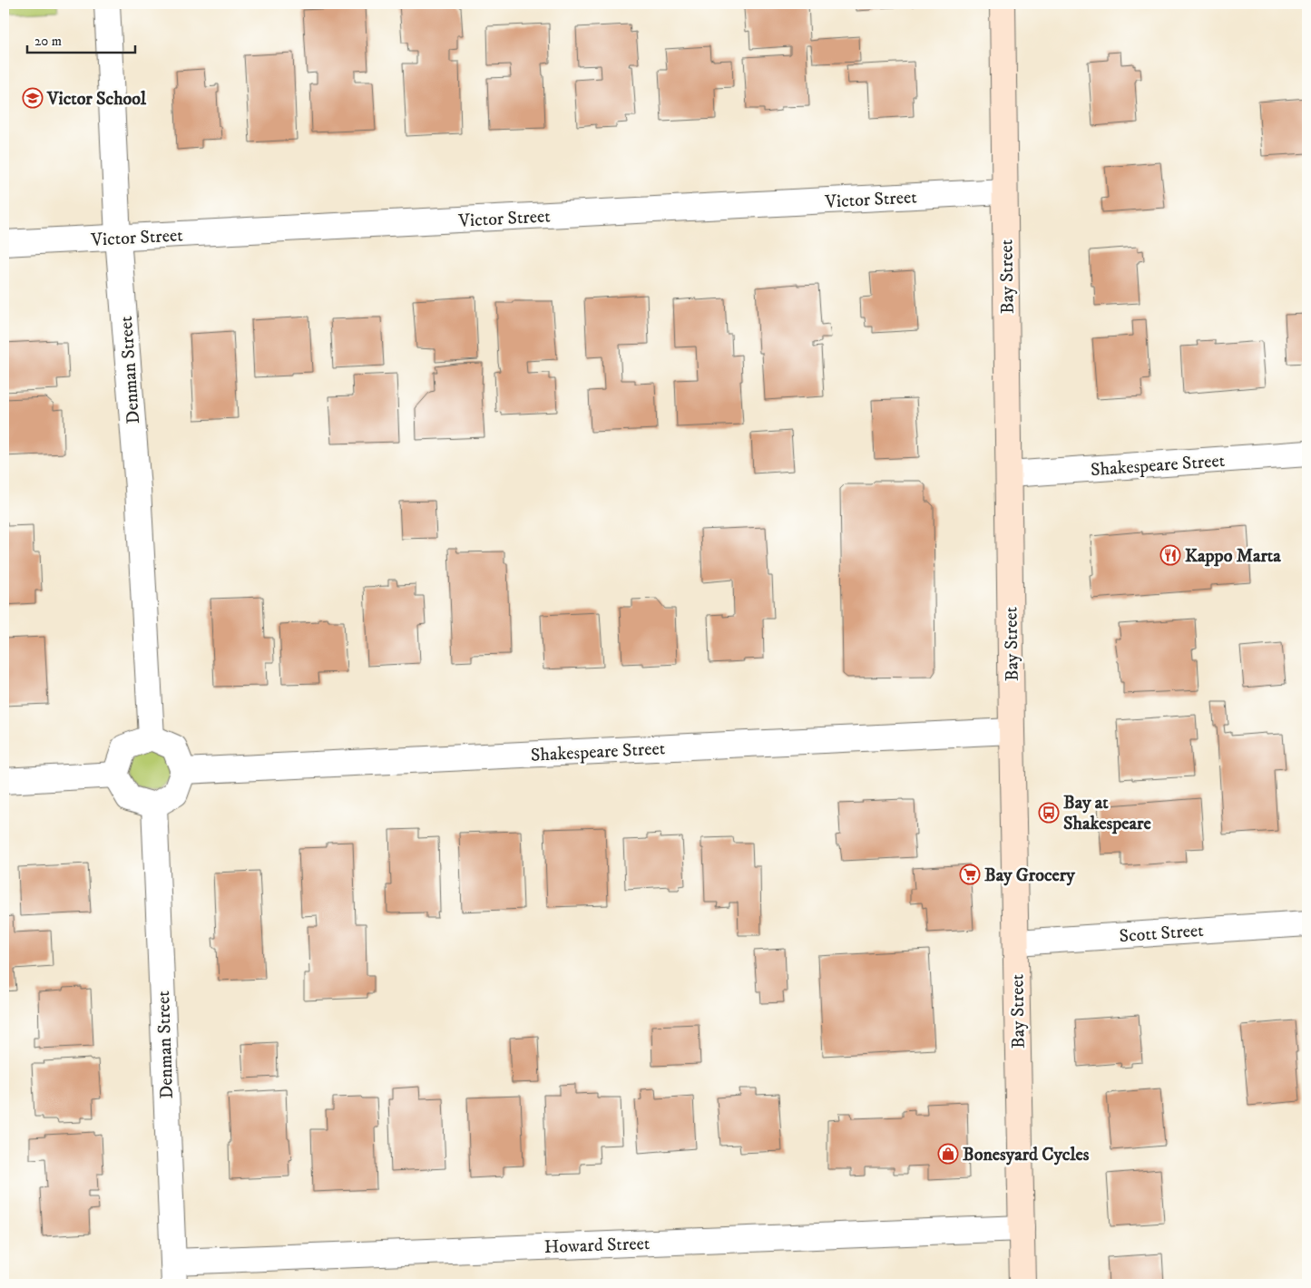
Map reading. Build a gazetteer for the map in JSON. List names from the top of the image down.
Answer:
{
  "streets": {
    "main road": ["Bay Street"],
    "street": [
      "Victor Street",
      "Denman Street",
      "Shakespeare Street",
      "Scott Street",
      "Howard Street"
    ]
  },
  "crossings": [
    ["Victor Street", "Bay Street"],
    ["Victor Street", "Denman Street"],
    ["Bay Street", "Shakespeare Street"],
    ["Bay Street", "Scott Street"],
    ["Bay Street", "Howard Street"],
    ["Denman Street", "Shakespeare Street"],
    ["Denman Street", "Howard Street"]
  ],
  "places": {
    "school or university": ["Victor School"],
    "restaurant": ["Kappo Marta"],
    "bus stop": ["Bay at Shakespeare"],
    "supermarket": ["Bay Grocery"],
    "shop": ["Bonesyard Cycles"]
  },
  "scale_bar": "20 m"
}
